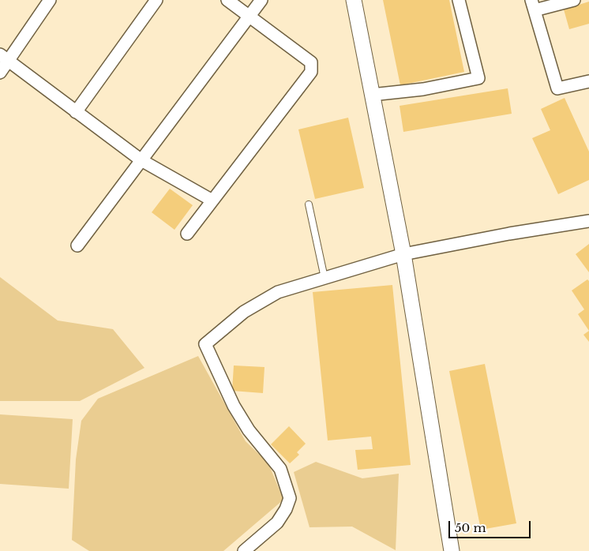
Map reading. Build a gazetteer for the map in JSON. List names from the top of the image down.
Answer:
{
  "scale_bar": "50 m"
}
